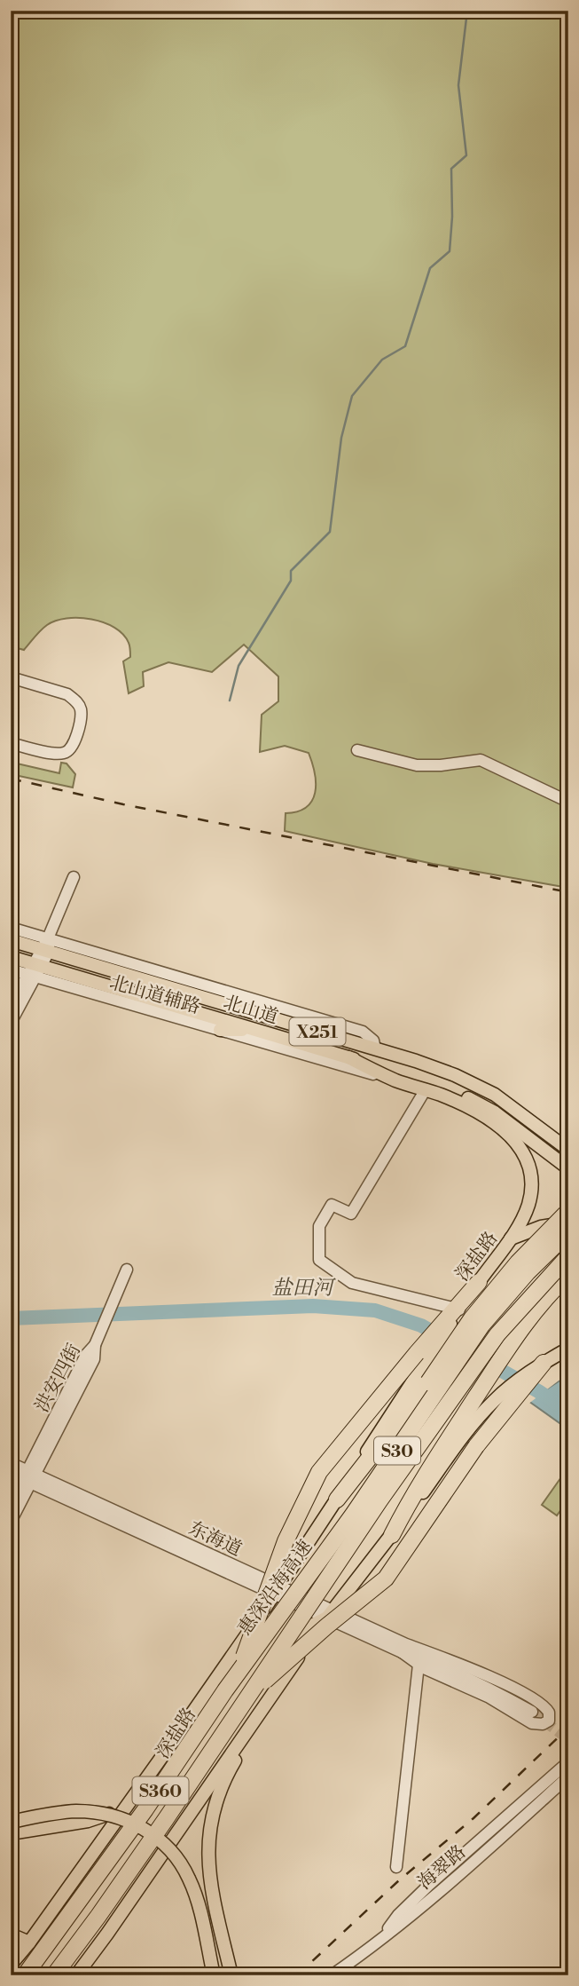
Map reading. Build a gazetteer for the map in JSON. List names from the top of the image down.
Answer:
{
  "streets": {
    "highway": ["S30", "惠深沿海高速"],
    "main road": [
      "北山道",
      "X251",
      "深盐路",
      "S360"
    ],
    "street": [
      "北山道辅路",
      "洪安四街",
      "东海道",
      "海翠路"
    ]
  },
  "crossings": [
    ["北山道辅路", "北山道"],
    ["深盐路", "东海道"],
    ["深盐路", "惠深沿海高速"],
    ["深盐路", "S360"],
    ["洪安四街", "东海道"]
  ],
  "water": ["盐田河"]
}
